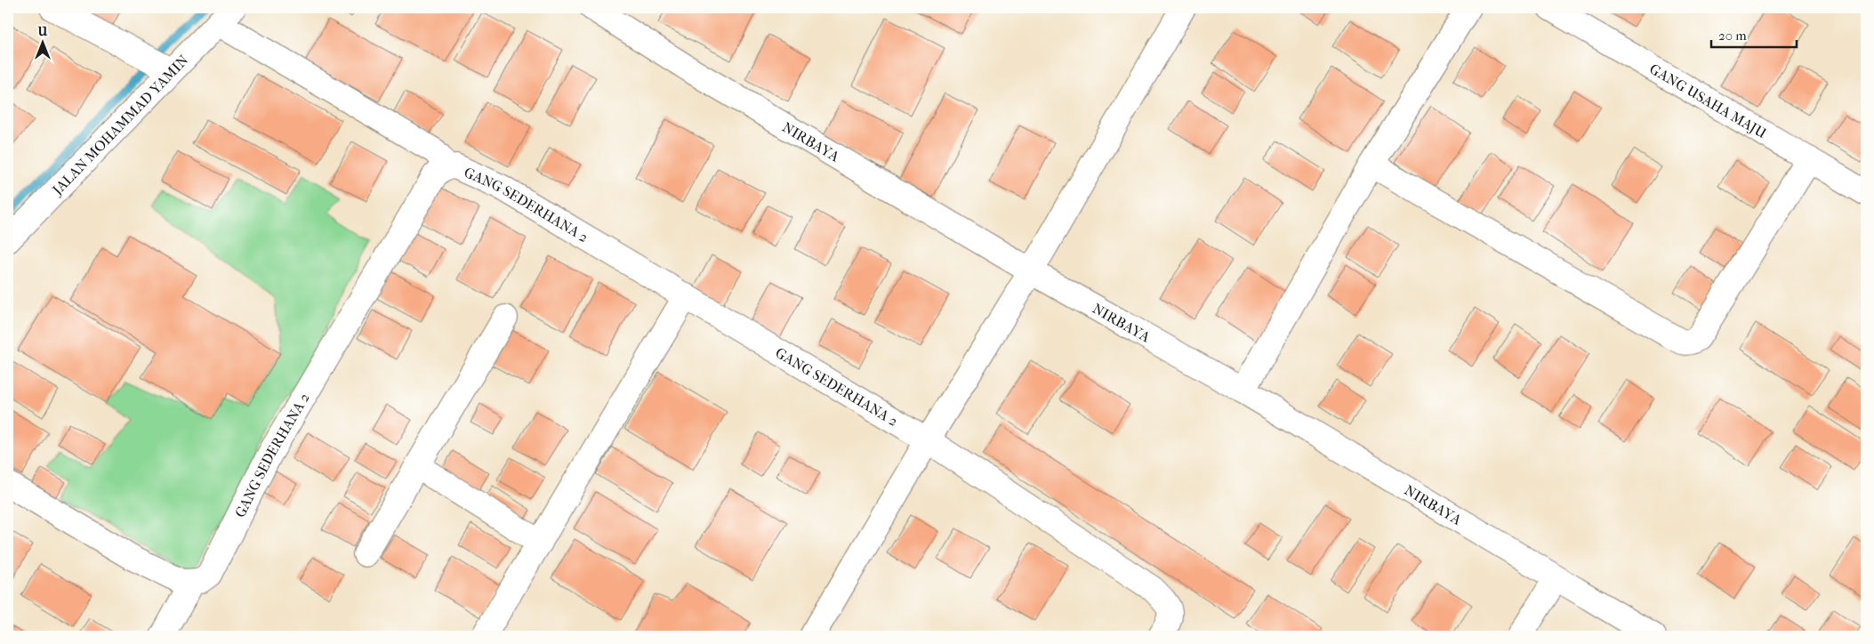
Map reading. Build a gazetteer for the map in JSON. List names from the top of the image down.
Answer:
{
  "streets": {
    "street": [
      "GANG USAHA MAJU",
      "JALAN MOHAMMAD YAMIN",
      "NIRBAYA",
      "GANG SEDERHANA 2"
    ]
  },
  "scale_bar": "20 m",
  "north": "top"
}
